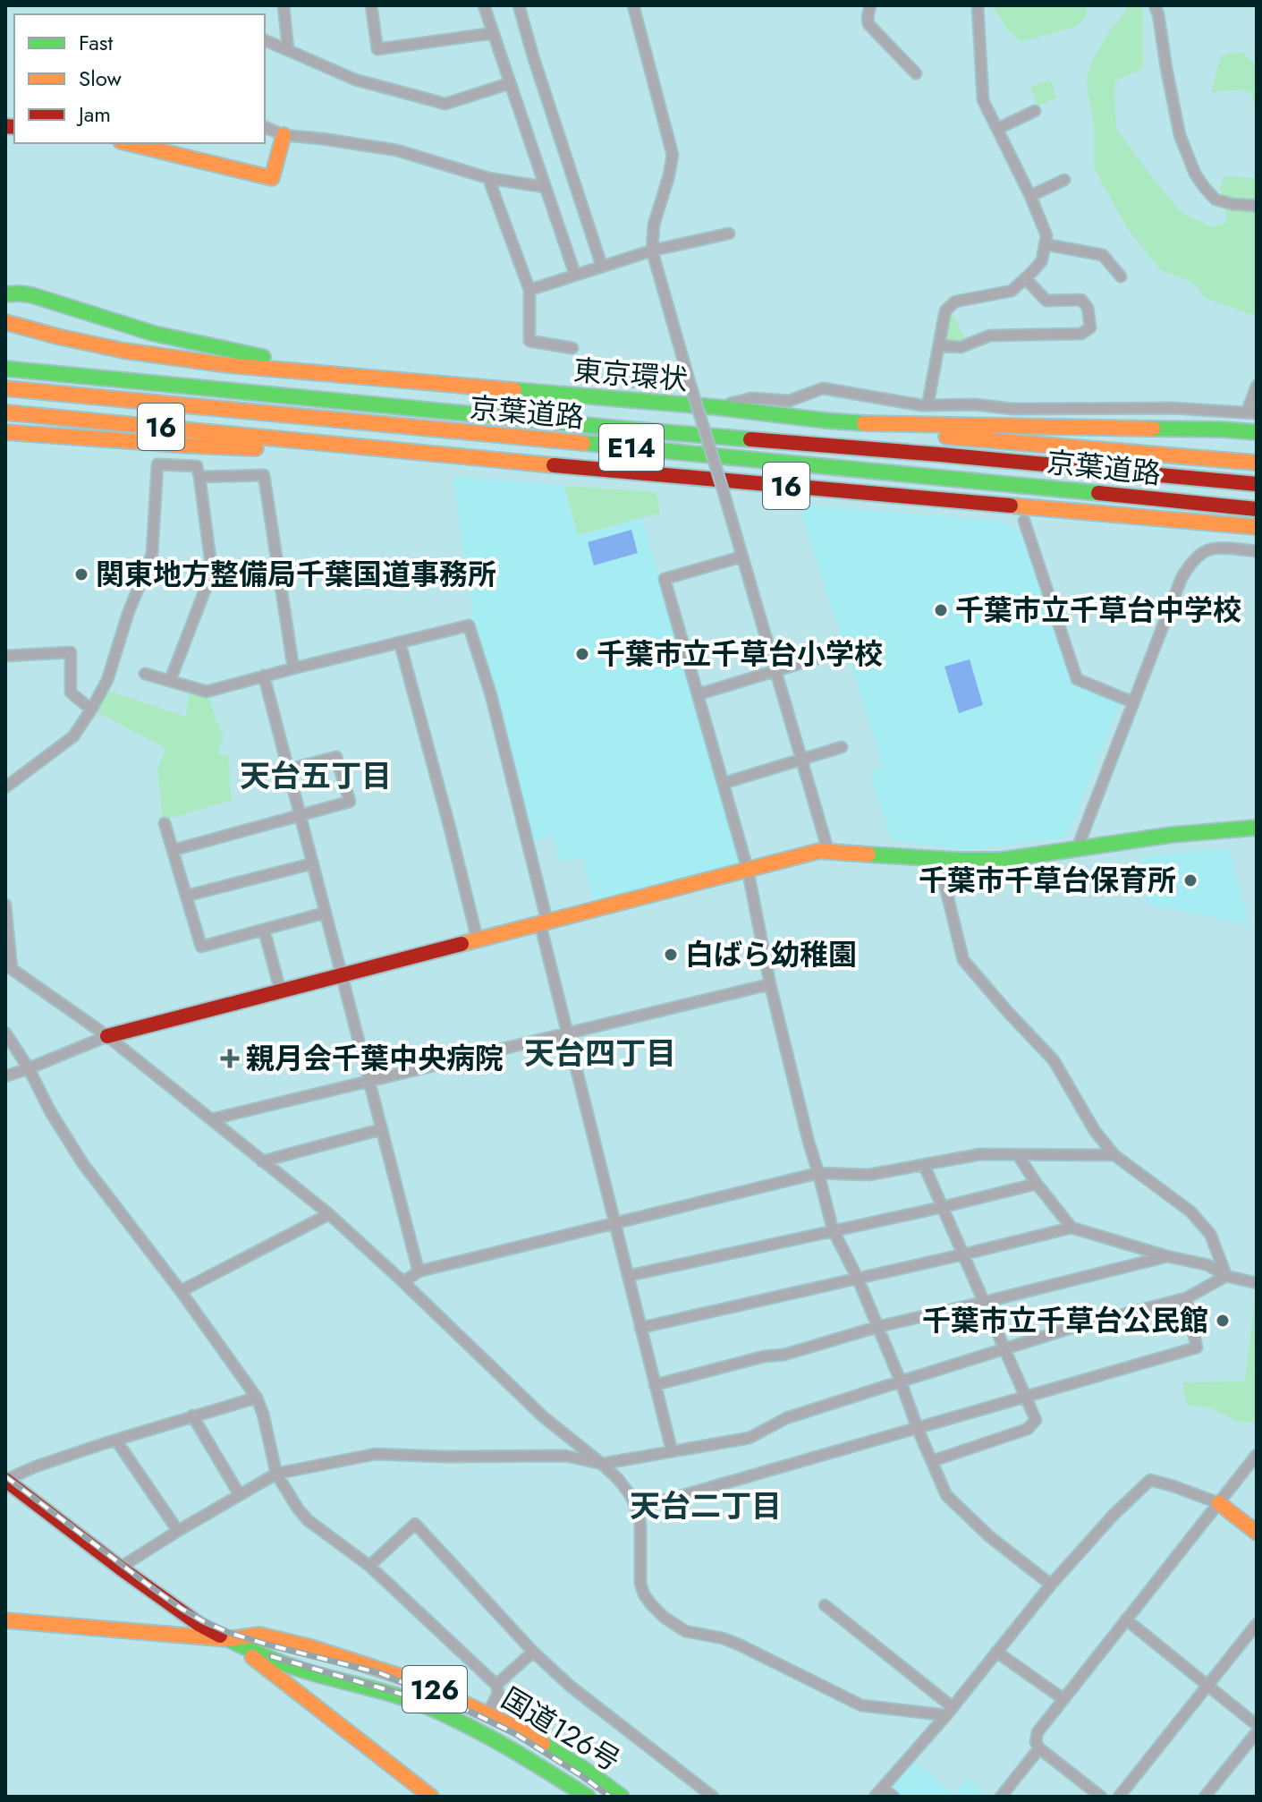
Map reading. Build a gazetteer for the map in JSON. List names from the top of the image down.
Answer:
{
  "streets": {
    "main road": [
      "東京環状",
      "京葉道路",
      "16",
      "E14",
      "126",
      "国道126号"
    ]
  },
  "districts": ["天台五丁目", "天台四丁目", "天台二丁目"],
  "places": {
    "other": [
      "関東地方整備局千葉国道事務所",
      "千葉市立千草台中学校",
      "千葉市立千草台小学校",
      "千葉市千草台保育所",
      "白ばら幼稚園",
      "千葉市立千草台公民館"
    ],
    "health": ["親月会千葉中央病院"]
  },
  "legend": ["Fast", "Slow", "Jam"]
}
